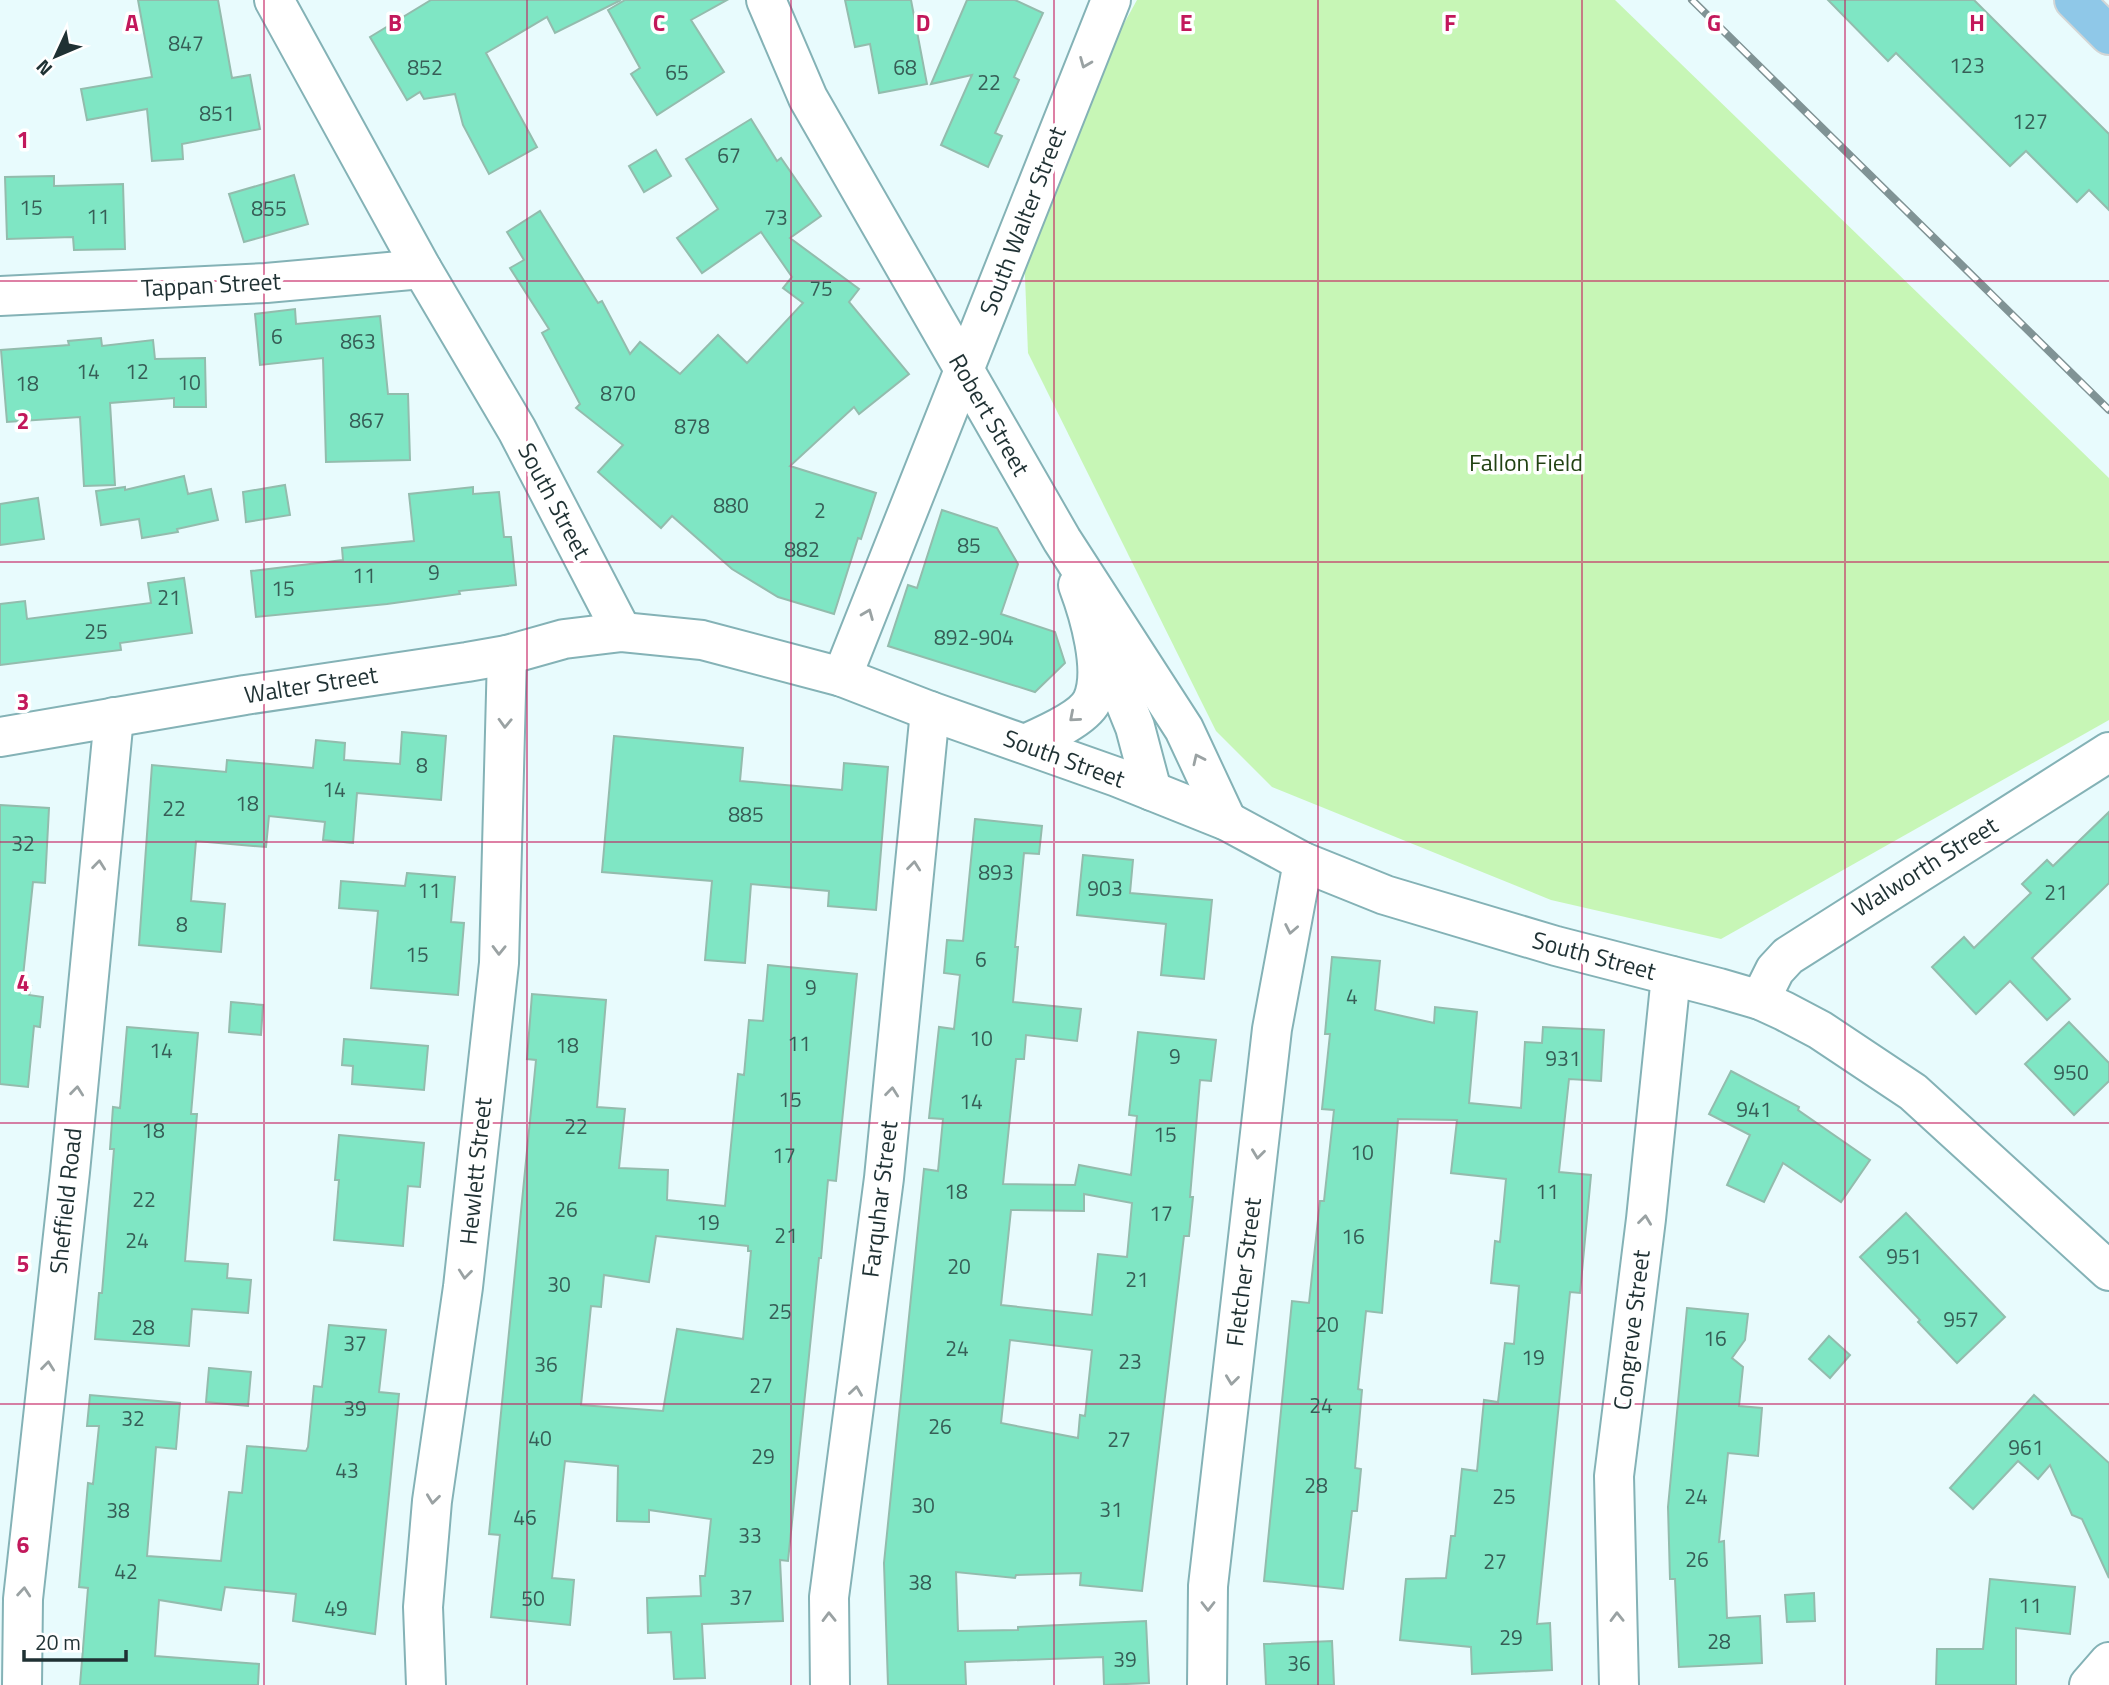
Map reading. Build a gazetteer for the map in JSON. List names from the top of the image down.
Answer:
{
  "streets": {
    "street": [
      "South Walter Street",
      "Tappan Street",
      "Robert Street",
      "South Street",
      "Walter Street",
      "Walworth Street",
      "Hewlett Street",
      "Farquhar Street",
      "Sheffield Road",
      "Fletcher Street",
      "Congreve Street"
    ]
  },
  "crossings": [
    ["South Walter Street", "Robert Street"],
    ["South Walter Street", "South Street"],
    ["Tappan Street", "South Street"],
    ["Robert Street", "South Street"],
    ["South Street", "Walter Street"],
    ["South Street", "Walworth Street"],
    ["South Street", "Farquhar Street"],
    ["South Street", "Fletcher Street"],
    ["South Street", "Congreve Street"],
    ["Walter Street", "Hewlett Street"],
    ["Walter Street", "Sheffield Road"]
  ],
  "one_way": [
    "Hewlett Street",
    "Farquhar Street",
    "Sheffield Road",
    "Fletcher Street",
    "Congreve Street"
  ],
  "parks": ["Fallon Field"],
  "house_numbers": [
    "847",
    "123",
    "852",
    "68",
    "65",
    "22",
    "851",
    "127",
    "67",
    "15",
    "855",
    "11",
    "73",
    "75",
    "6",
    "863",
    "14",
    "12",
    "10",
    "18",
    "870",
    "867",
    "878",
    "880",
    "2",
    "85",
    "882",
    "9",
    "11",
    "15",
    "21",
    "25",
    "892-904",
    "8",
    "14",
    "18",
    "22",
    "885",
    "32",
    "893",
    "903",
    "11",
    "21",
    "8",
    "15",
    "6",
    "9",
    "4",
    "10",
    "11",
    "18",
    "14",
    "9",
    "931",
    "950",
    "15",
    "14",
    "941",
    "22",
    "18",
    "15",
    "10",
    "17",
    "18",
    "11",
    "22",
    "26",
    "17",
    "19",
    "21",
    "16",
    "24",
    "951",
    "20",
    "21",
    "30",
    "25",
    "957",
    "20",
    "28",
    "16",
    "37",
    "24",
    "19",
    "23",
    "36",
    "27",
    "24",
    "39",
    "32",
    "26",
    "40",
    "27",
    "961",
    "29",
    "43",
    "28",
    "25",
    "24",
    "30",
    "31",
    "38",
    "46",
    "33",
    "26",
    "27",
    "42",
    "38",
    "37",
    "50",
    "11",
    "49",
    "29",
    "28",
    "39",
    "36"
  ],
  "scale_bar": "20 m",
  "north": "bottom left",
  "grid": {
    "columns": [
      "A",
      "B",
      "C",
      "D",
      "E",
      "F",
      "G",
      "H"
    ],
    "rows": [
      "1",
      "2",
      "3",
      "4",
      "5",
      "6"
    ]
  }
}
